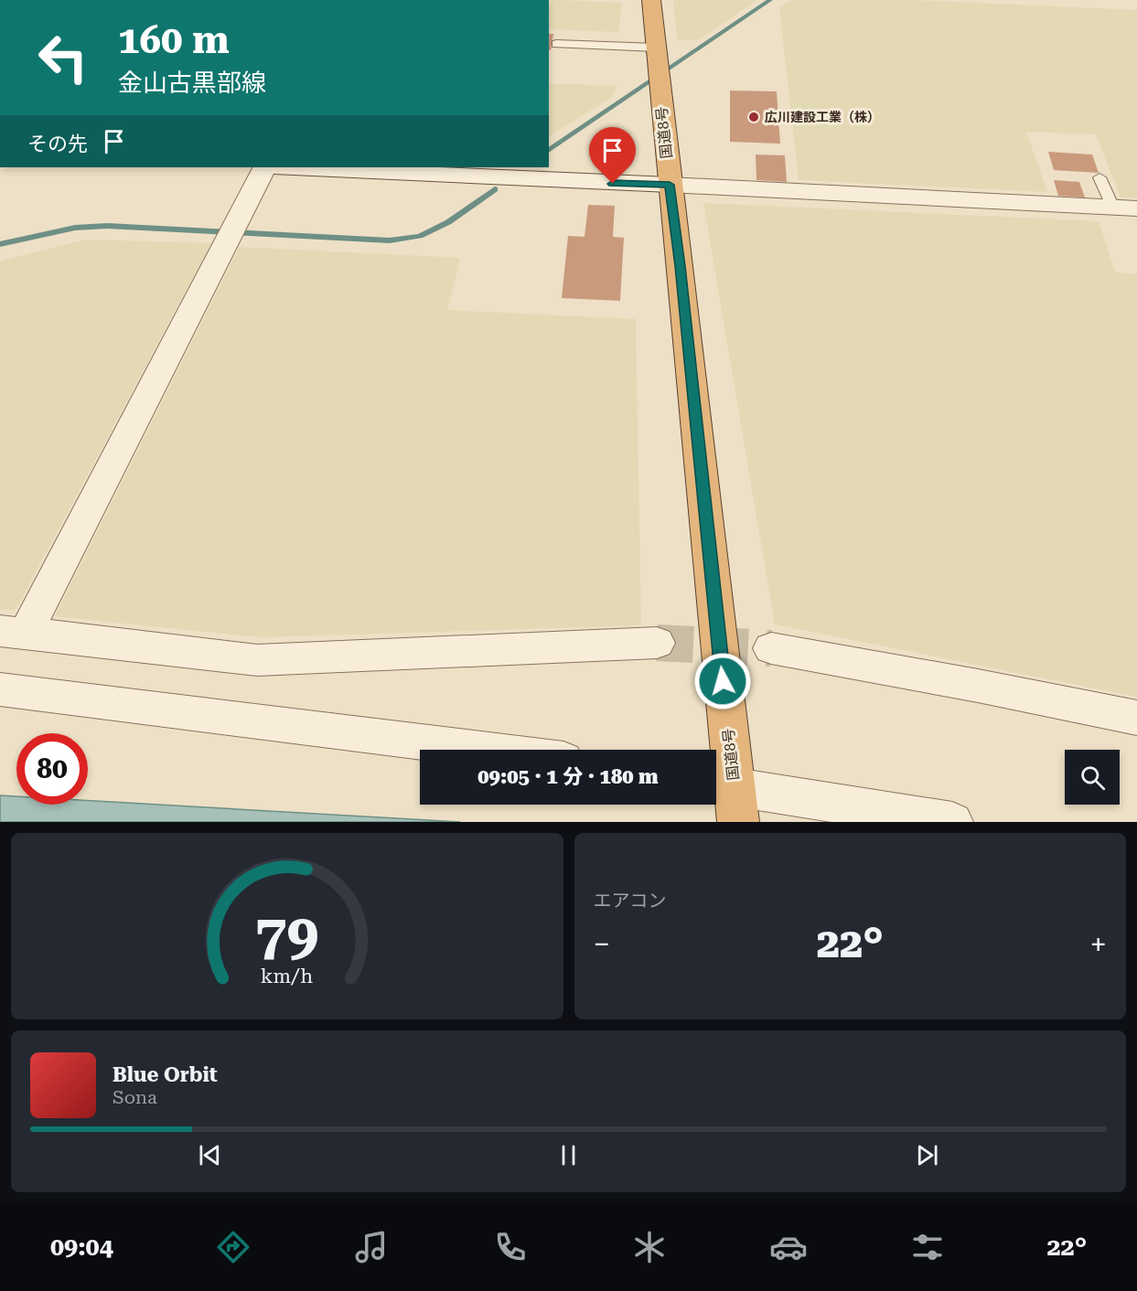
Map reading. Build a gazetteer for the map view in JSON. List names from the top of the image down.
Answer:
{
  "streets": {
    "highway": ["国道8号"]
  },
  "places": ["広川建設工業（株）"],
  "page": {
    "turn": ["160 m", "金山古黒部線"],
    "then": "その先",
    "limit": "80",
    "trip": "09:05 · 1 分 · 180 m",
    "tile": "エアコン",
    "heat": ["−", "22°", "+"],
    "song": ["Blue Orbit", "Sona"],
    "tabs": ["09:04", "22°"],
    "gauge": ["79", "km/h"]
  }
}
